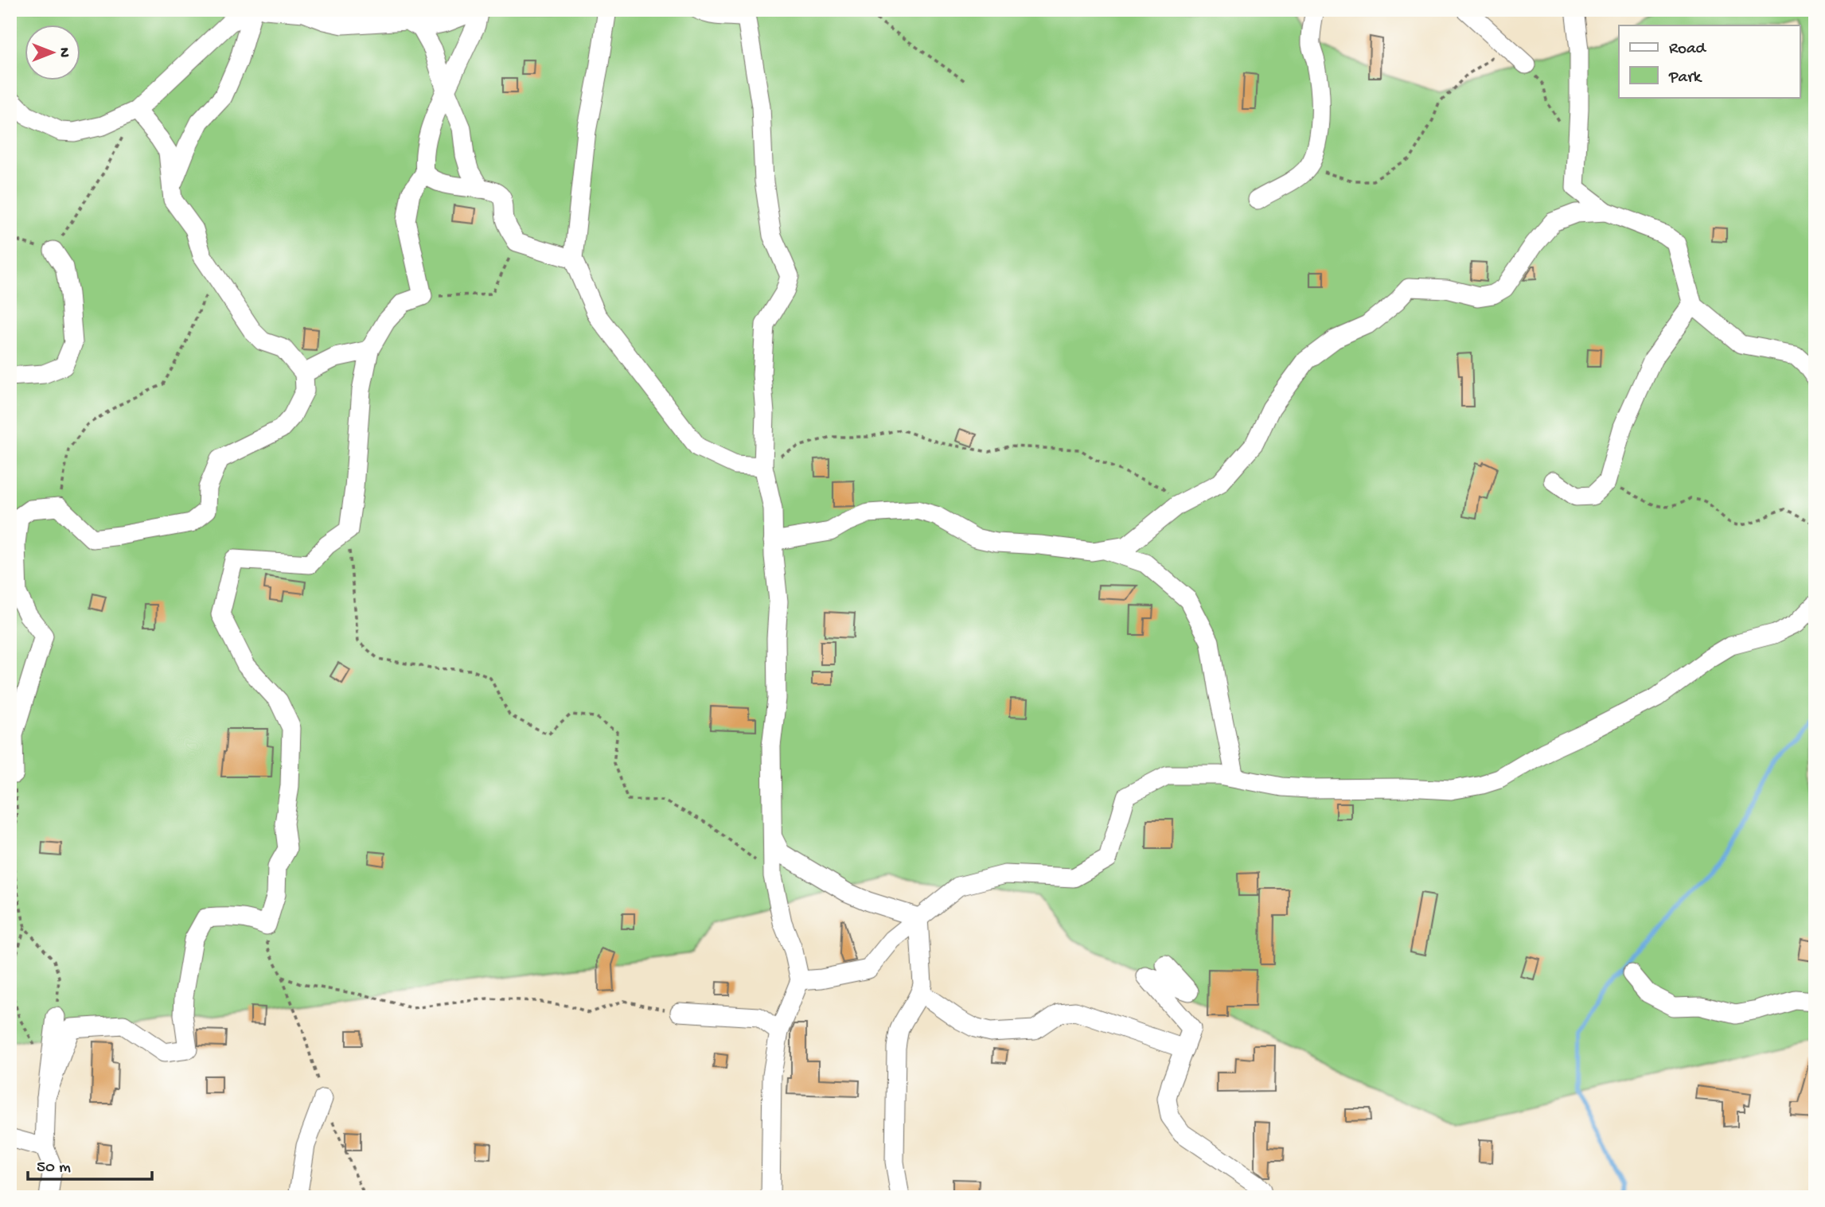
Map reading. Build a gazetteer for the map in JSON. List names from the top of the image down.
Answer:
{
  "legend": ["Road", "Park"],
  "scale_bar": "50 m",
  "north": "right"
}
